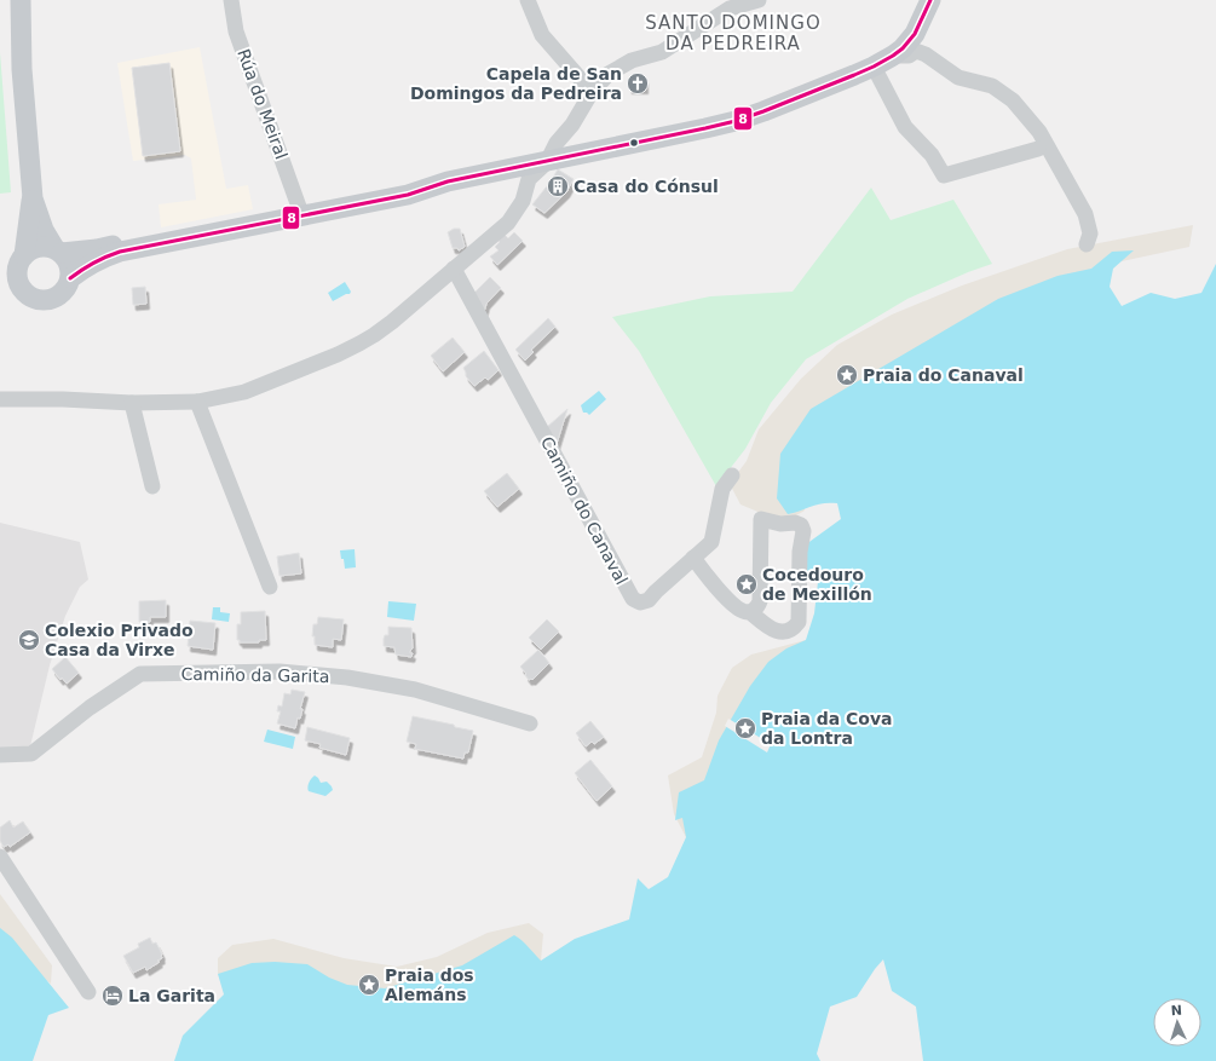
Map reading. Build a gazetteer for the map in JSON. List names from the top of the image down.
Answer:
{
  "streets": {
    "street": ["Rúa do Meiral", "Camiño do Canaval", "Camiño da Garita"]
  },
  "districts": ["SANTO DOMINGO DA PEDREIRA"],
  "places": {
    "church": ["Capela de San Domingos da Pedreira"],
    "building": ["Casa do Cónsul"],
    "place": [
      "Praia do Canaval",
      "Cocedouro de Mexillón",
      "Praia da Cova da Lontra",
      "Praia dos Alemáns"
    ],
    "school or university": ["Colexio Privado Casa da Virxe"],
    "hotel": ["La Garita"]
  },
  "lines": ["transit line 8"],
  "north": "top"
}
